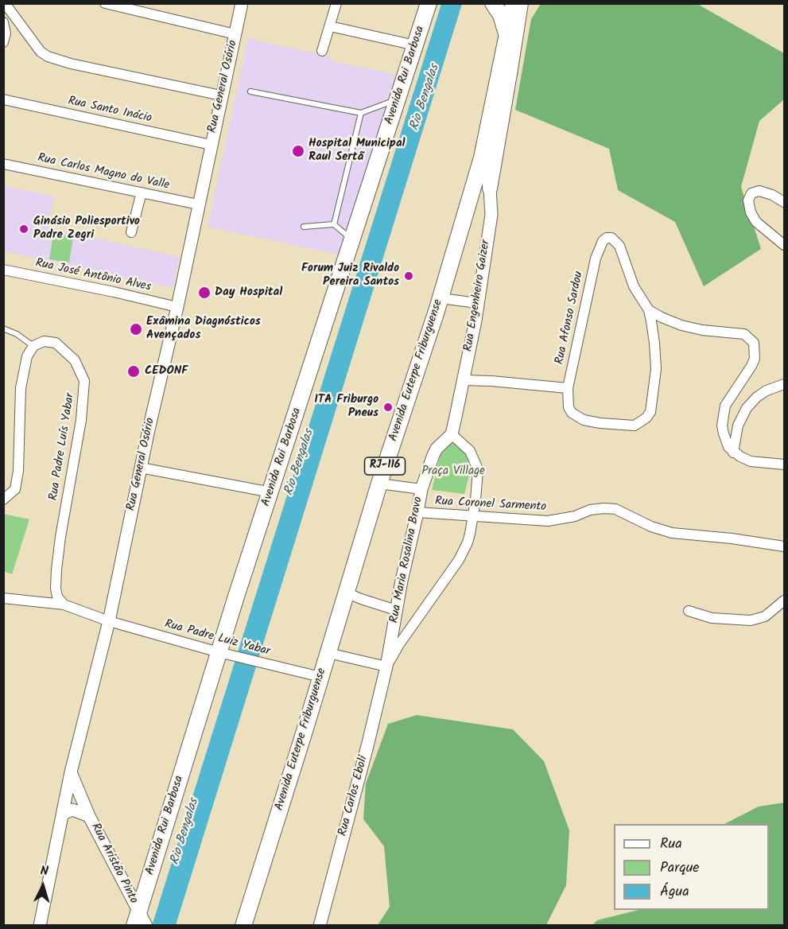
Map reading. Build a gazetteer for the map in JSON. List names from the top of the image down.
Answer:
{
  "streets": {
    "main road": ["Avenida Rui Barbosa", "Avenida Euterpe Friburguense", "RJ-116"],
    "street": [
      "Rua General Osório",
      "Rua Santo Inácio",
      "Rua Carlos Magno do Valle",
      "Rua José Antônio Alves",
      "Rua Engenheiro Gaizer",
      "Rua Afonso Sardou",
      "Rua Padre Luís Yabar",
      "Rua Coronel Sarmento",
      "Rua Maria Rosalina Bravo",
      "Rua Padre Luiz Yabar",
      "Rua Carlos Eboli",
      "Rua Aristão Pinto"
    ]
  },
  "crossings": [
    ["Avenida Rui Barbosa", "Rua Padre Luiz Yabar"],
    ["Avenida Rui Barbosa", "Rua Aristão Pinto"],
    ["Rua General Osório", "Rua Santo Inácio"],
    ["Rua General Osório", "Rua Carlos Magno do Valle"],
    ["Rua General Osório", "Rua José Antônio Alves"],
    ["Rua General Osório", "Rua Padre Luiz Yabar"],
    ["Rua General Osório", "Rua Aristão Pinto"],
    ["Rua Engenheiro Gaizer", "Avenida Euterpe Friburguense"],
    ["Rua Engenheiro Gaizer", "Rua Maria Rosalina Bravo"],
    ["Avenida Euterpe Friburguense", "Rua Padre Luiz Yabar"],
    ["Rua Coronel Sarmento", "Rua Maria Rosalina Bravo"],
    ["Rua Maria Rosalina Bravo", "Rua Carlos Eboli"]
  ],
  "water": ["Rio Bengalas"],
  "parks": ["Praça Village"],
  "places": [
    "Hospital Municipal Raul Sertã",
    "Ginásio Poliesportivo Padre Zegri",
    "Forum Juiz Rivaldo Pereira Santos",
    "Day Hospital",
    "Exâmina Diagnósticos Avençados",
    "CEDONF",
    "ITA Friburgo Pneus"
  ],
  "legend": ["Rua", "Parque", "Água"],
  "north": "top"
}
